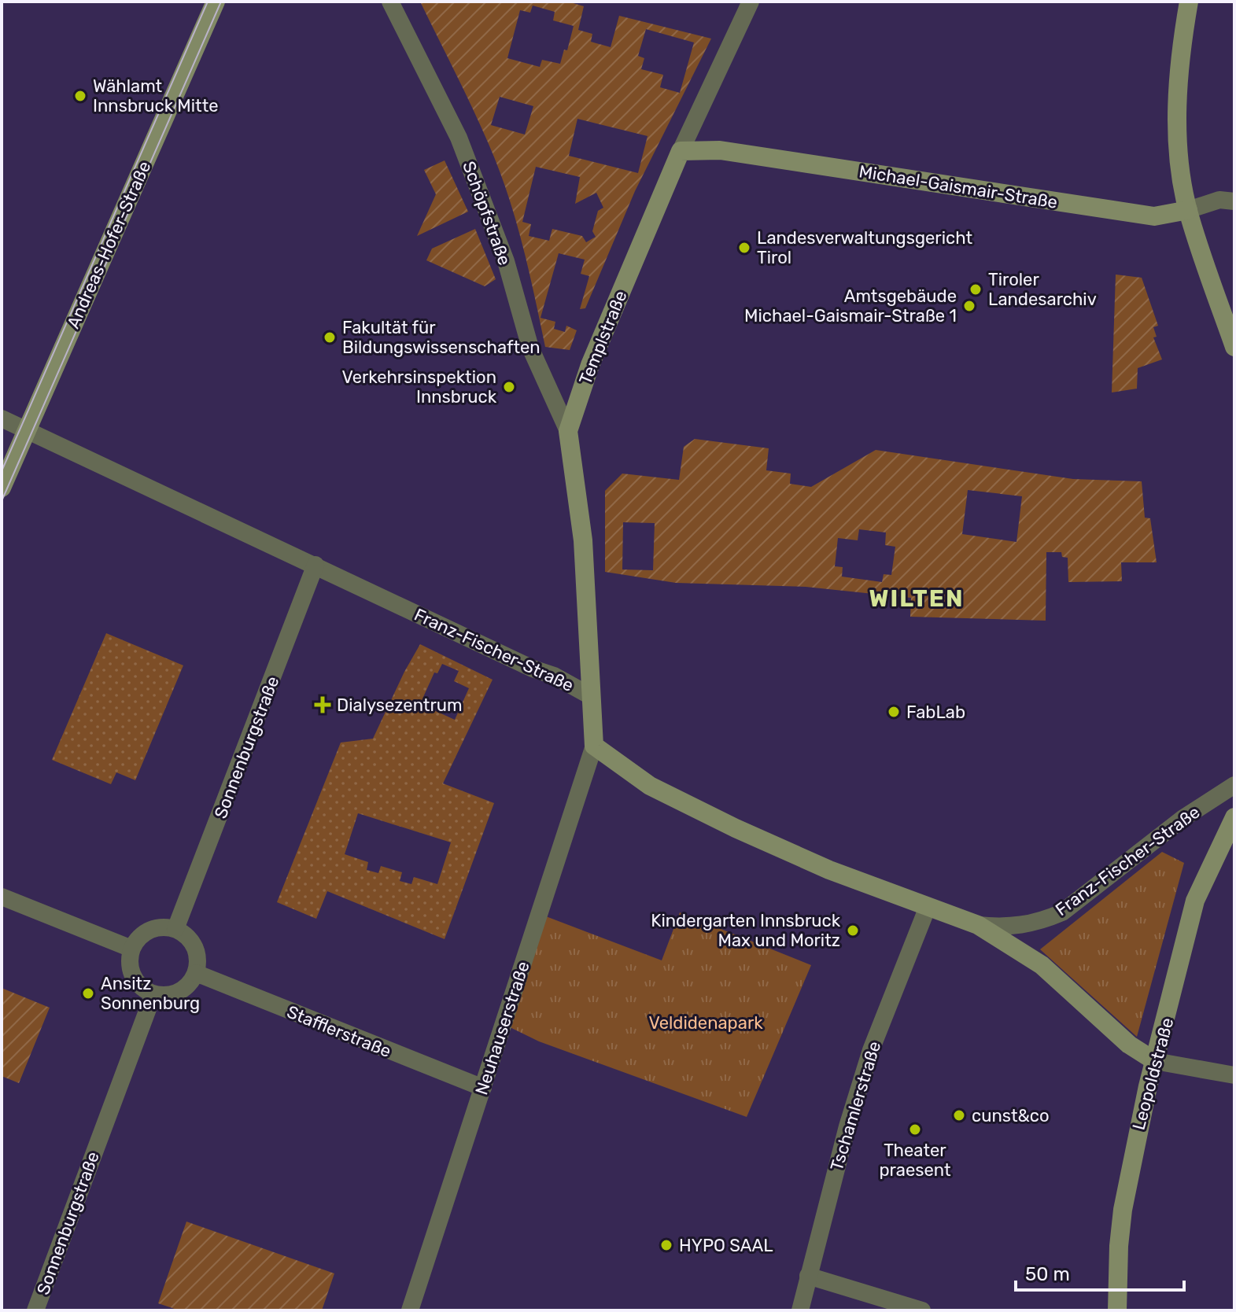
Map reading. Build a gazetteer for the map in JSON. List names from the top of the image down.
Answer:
{
  "streets": {
    "street": [
      "Michael-Gaismair-Straße",
      "Schöpfstraße",
      "Andreas-Hofer-Straße",
      "Templstraße",
      "Franz-Fischer-Straße",
      "Sonnenburgstraße",
      "Neuhauserstraße",
      "Stafflerstraße",
      "Leopoldstraße",
      "Tschamlerstraße"
    ]
  },
  "crossings": [
    ["Michael-Gaismair-Straße", "Templstraße"],
    ["Schöpfstraße", "Templstraße"],
    ["Andreas-Hofer-Straße", "Franz-Fischer-Straße"],
    ["Templstraße", "Franz-Fischer-Straße"],
    ["Franz-Fischer-Straße", "Sonnenburgstraße"],
    ["Franz-Fischer-Straße", "Neuhauserstraße"],
    ["Franz-Fischer-Straße", "Leopoldstraße"],
    ["Franz-Fischer-Straße", "Tschamlerstraße"],
    ["Sonnenburgstraße", "Stafflerstraße"],
    ["Neuhauserstraße", "Stafflerstraße"]
  ],
  "districts": ["WILTEN"],
  "parks": ["Veldidenapark"],
  "places": {
    "other": [
      "Wählamt Innsbruck Mitte",
      "Landesverwaltungsgericht Tirol",
      "Tiroler Landesarchiv",
      "Amtsgebäude Michael-Gaismair-Straße 1",
      "Fakultät für Bildungswissenschaften",
      "Verkehrsinspektion Innsbruck",
      "FabLab",
      "Kindergarten Innsbruck Max und Moritz",
      "Ansitz Sonnenburg",
      "cunst&co",
      "Theater praesent",
      "HYPO SAAL"
    ],
    "health": ["Dialysezentrum"]
  },
  "scale_bar": "50 m"
}
